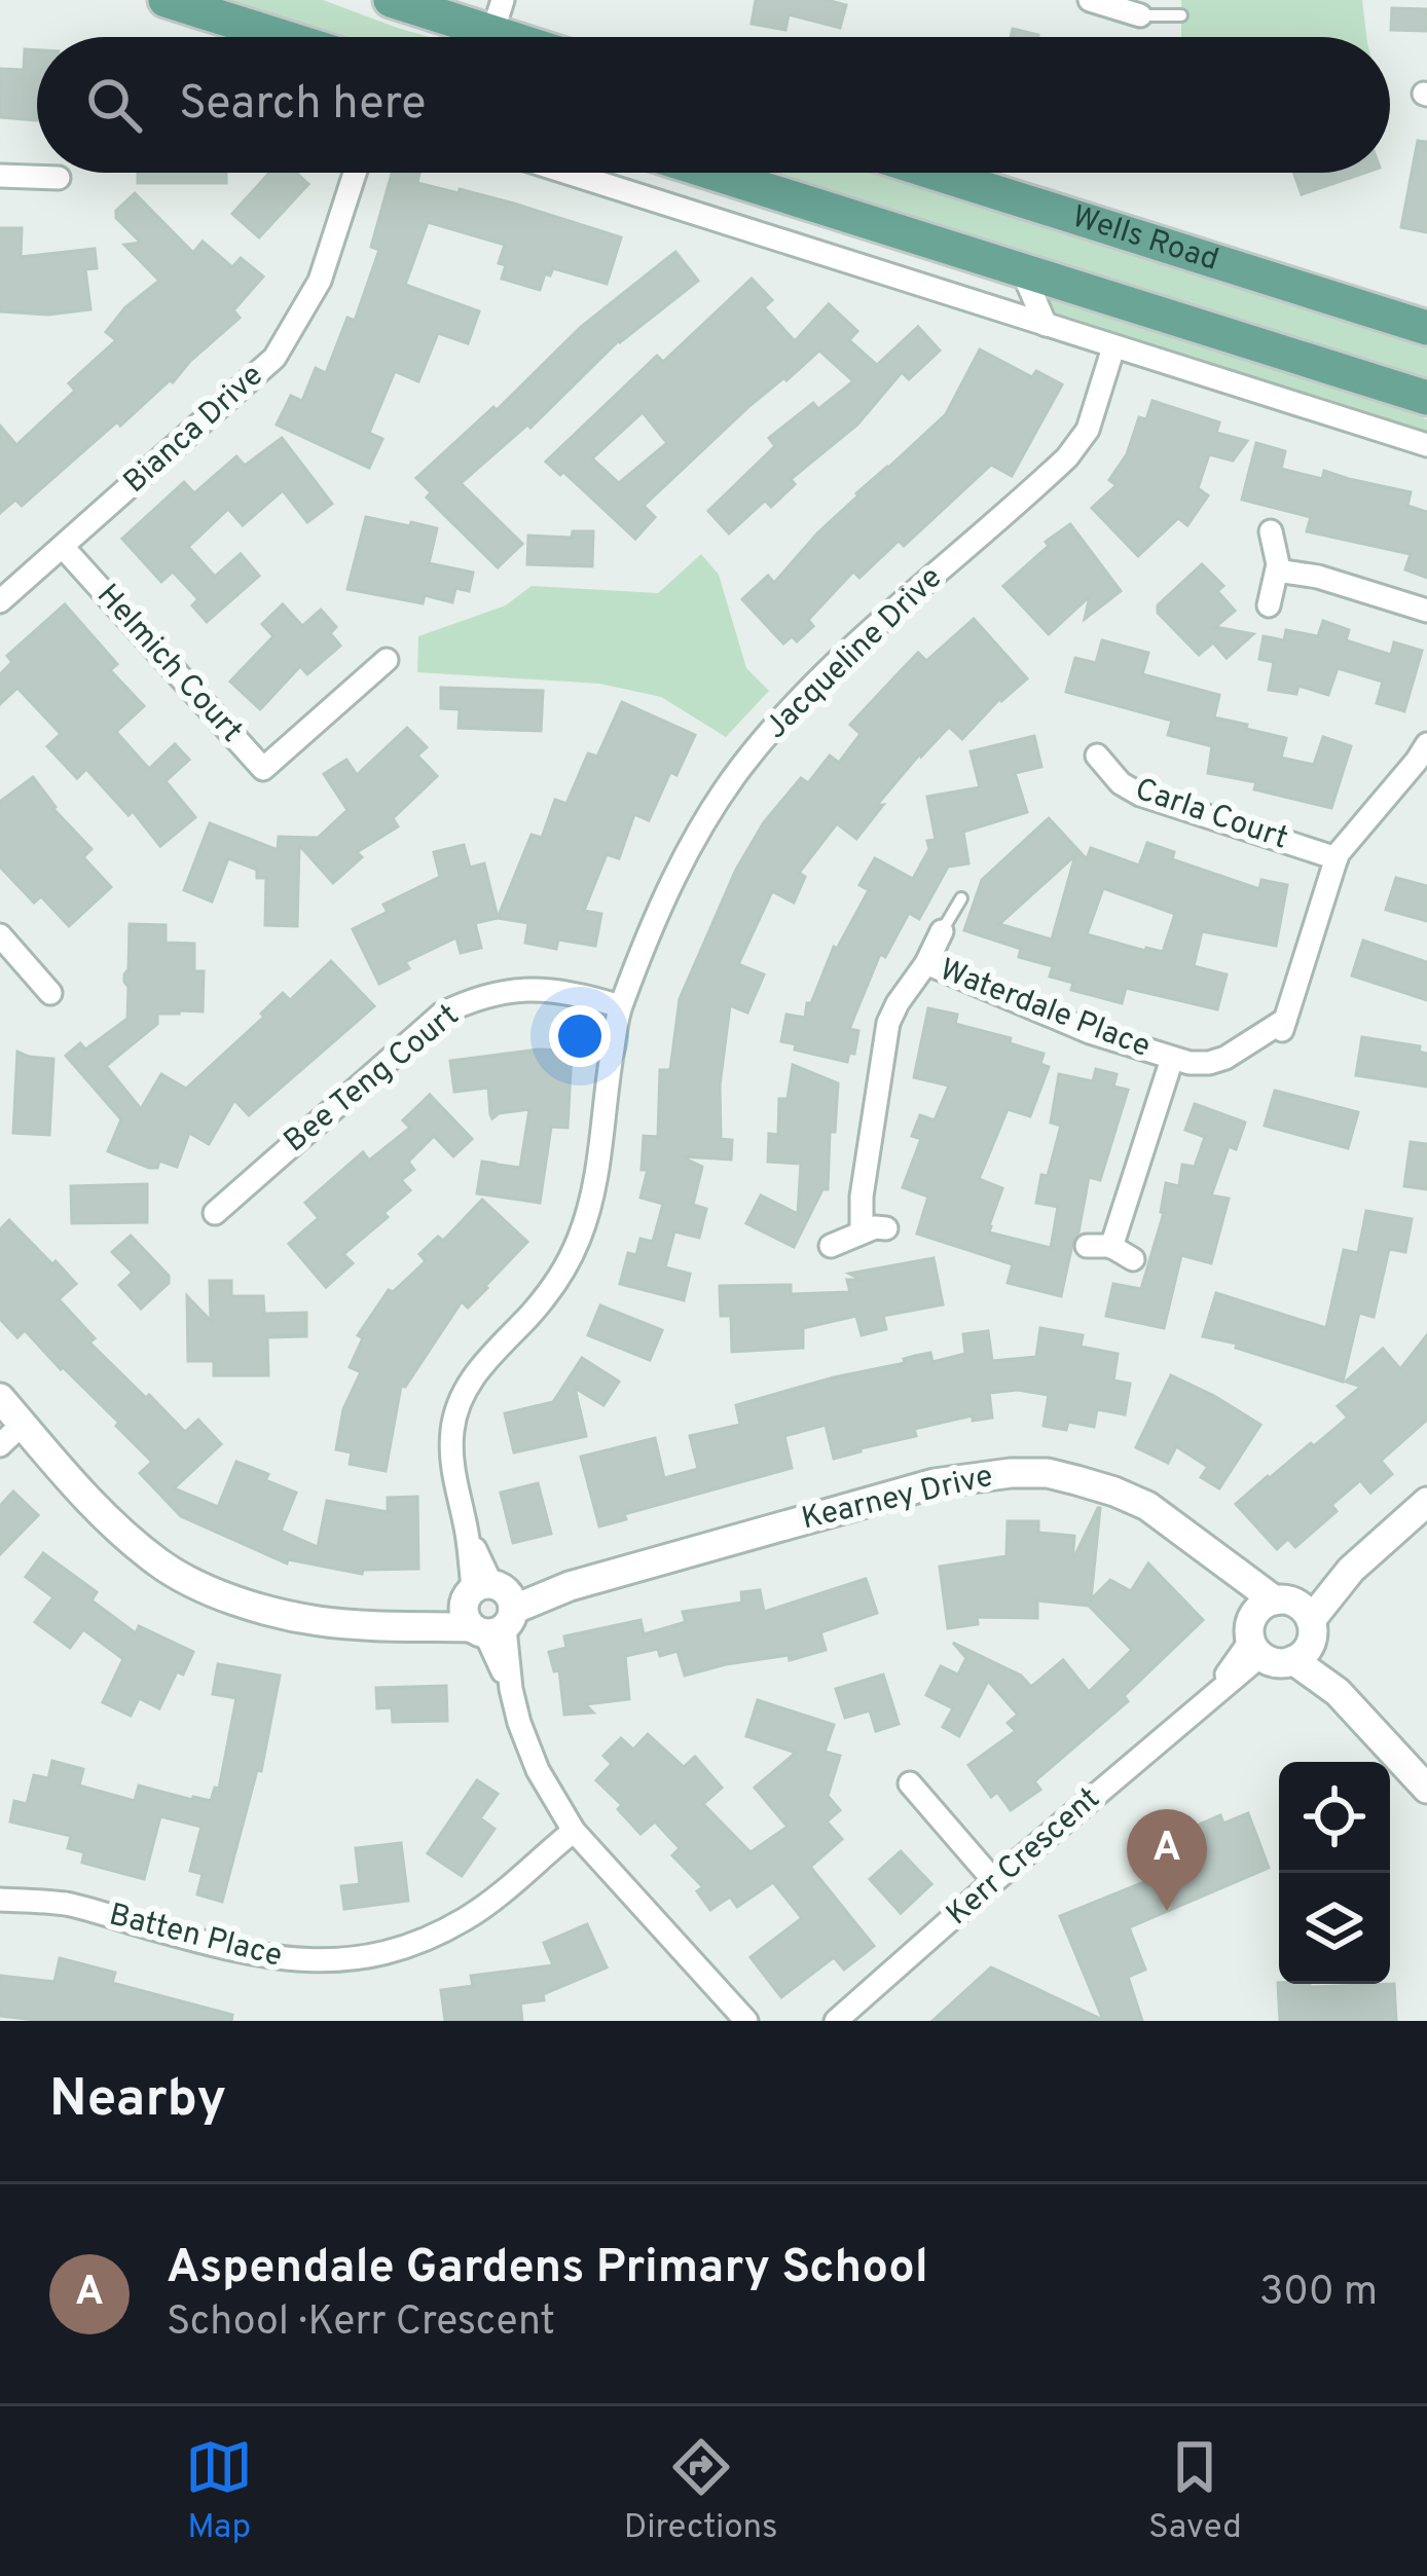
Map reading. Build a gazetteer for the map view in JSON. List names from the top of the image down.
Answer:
{
  "streets": {
    "main road": ["Wells Road"],
    "street": [
      "Bianca Drive",
      "Jacqueline Drive",
      "Helmich Court",
      "Carla Court",
      "Waterdale Place",
      "Bee Teng Court",
      "Kearney Drive",
      "Kerr Crescent",
      "Batten Place"
    ]
  },
  "crossings": [
    ["Bianca Drive", "Helmich Court"],
    ["Jacqueline Drive", "Bee Teng Court"],
    ["Jacqueline Drive", "Kearney Drive"],
    ["Carla Court", "Waterdale Place"]
  ],
  "page": {
    "search": "Search here",
    "pins": "A",
    "heading": "Nearby",
    "list": [
      {
        "mark": "A",
        "name": "Aspendale Gardens Primary School",
        "note": "School · Kerr Crescent",
        "value": "300 m"
      }
    ],
    "nav": ["Map", "Directions", "Saved"]
  }
}
